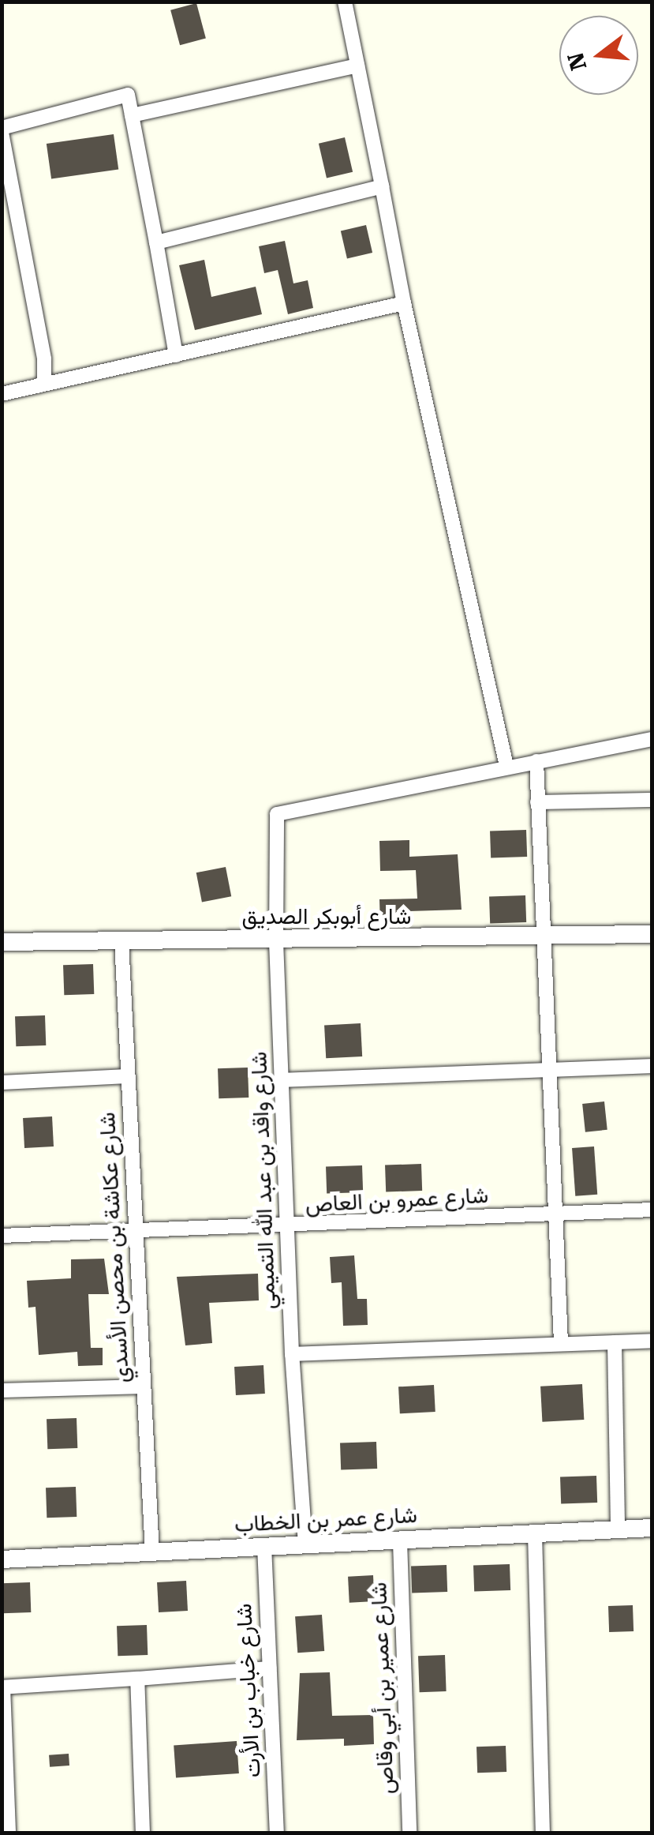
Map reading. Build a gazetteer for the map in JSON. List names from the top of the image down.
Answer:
{
  "streets": {
    "street": [
      "شارع أبوبكر الصديق",
      "شارع واقد بن عبد الله التميمي",
      "شارع عمرو بن العاص",
      "شارع عكاشة بن محصن الأسدي",
      "شارع عمر بن الخطاب",
      "شارع عمير بن أبي وقاص",
      "شارع خباب بن الأرت"
    ]
  },
  "crossings": [
    ["شارع أبوبكر الصديق", "شارع واقد بن عبد الله التميمي"],
    ["شارع أبوبكر الصديق", "شارع عكاشة بن محصن الأسدي"],
    ["شارع واقد بن عبد الله التميمي", "شارع عمرو بن العاص"],
    ["شارع واقد بن عبد الله التميمي", "شارع عمر بن الخطاب"],
    ["شارع عمرو بن العاص", "شارع عكاشة بن محصن الأسدي"],
    ["شارع عكاشة بن محصن الأسدي", "شارع عمر بن الخطاب"],
    ["شارع عمر بن الخطاب", "شارع عمير بن أبي وقاص"],
    ["شارع عمر بن الخطاب", "شارع خباب بن الأرت"]
  ],
  "north": "left"
}
